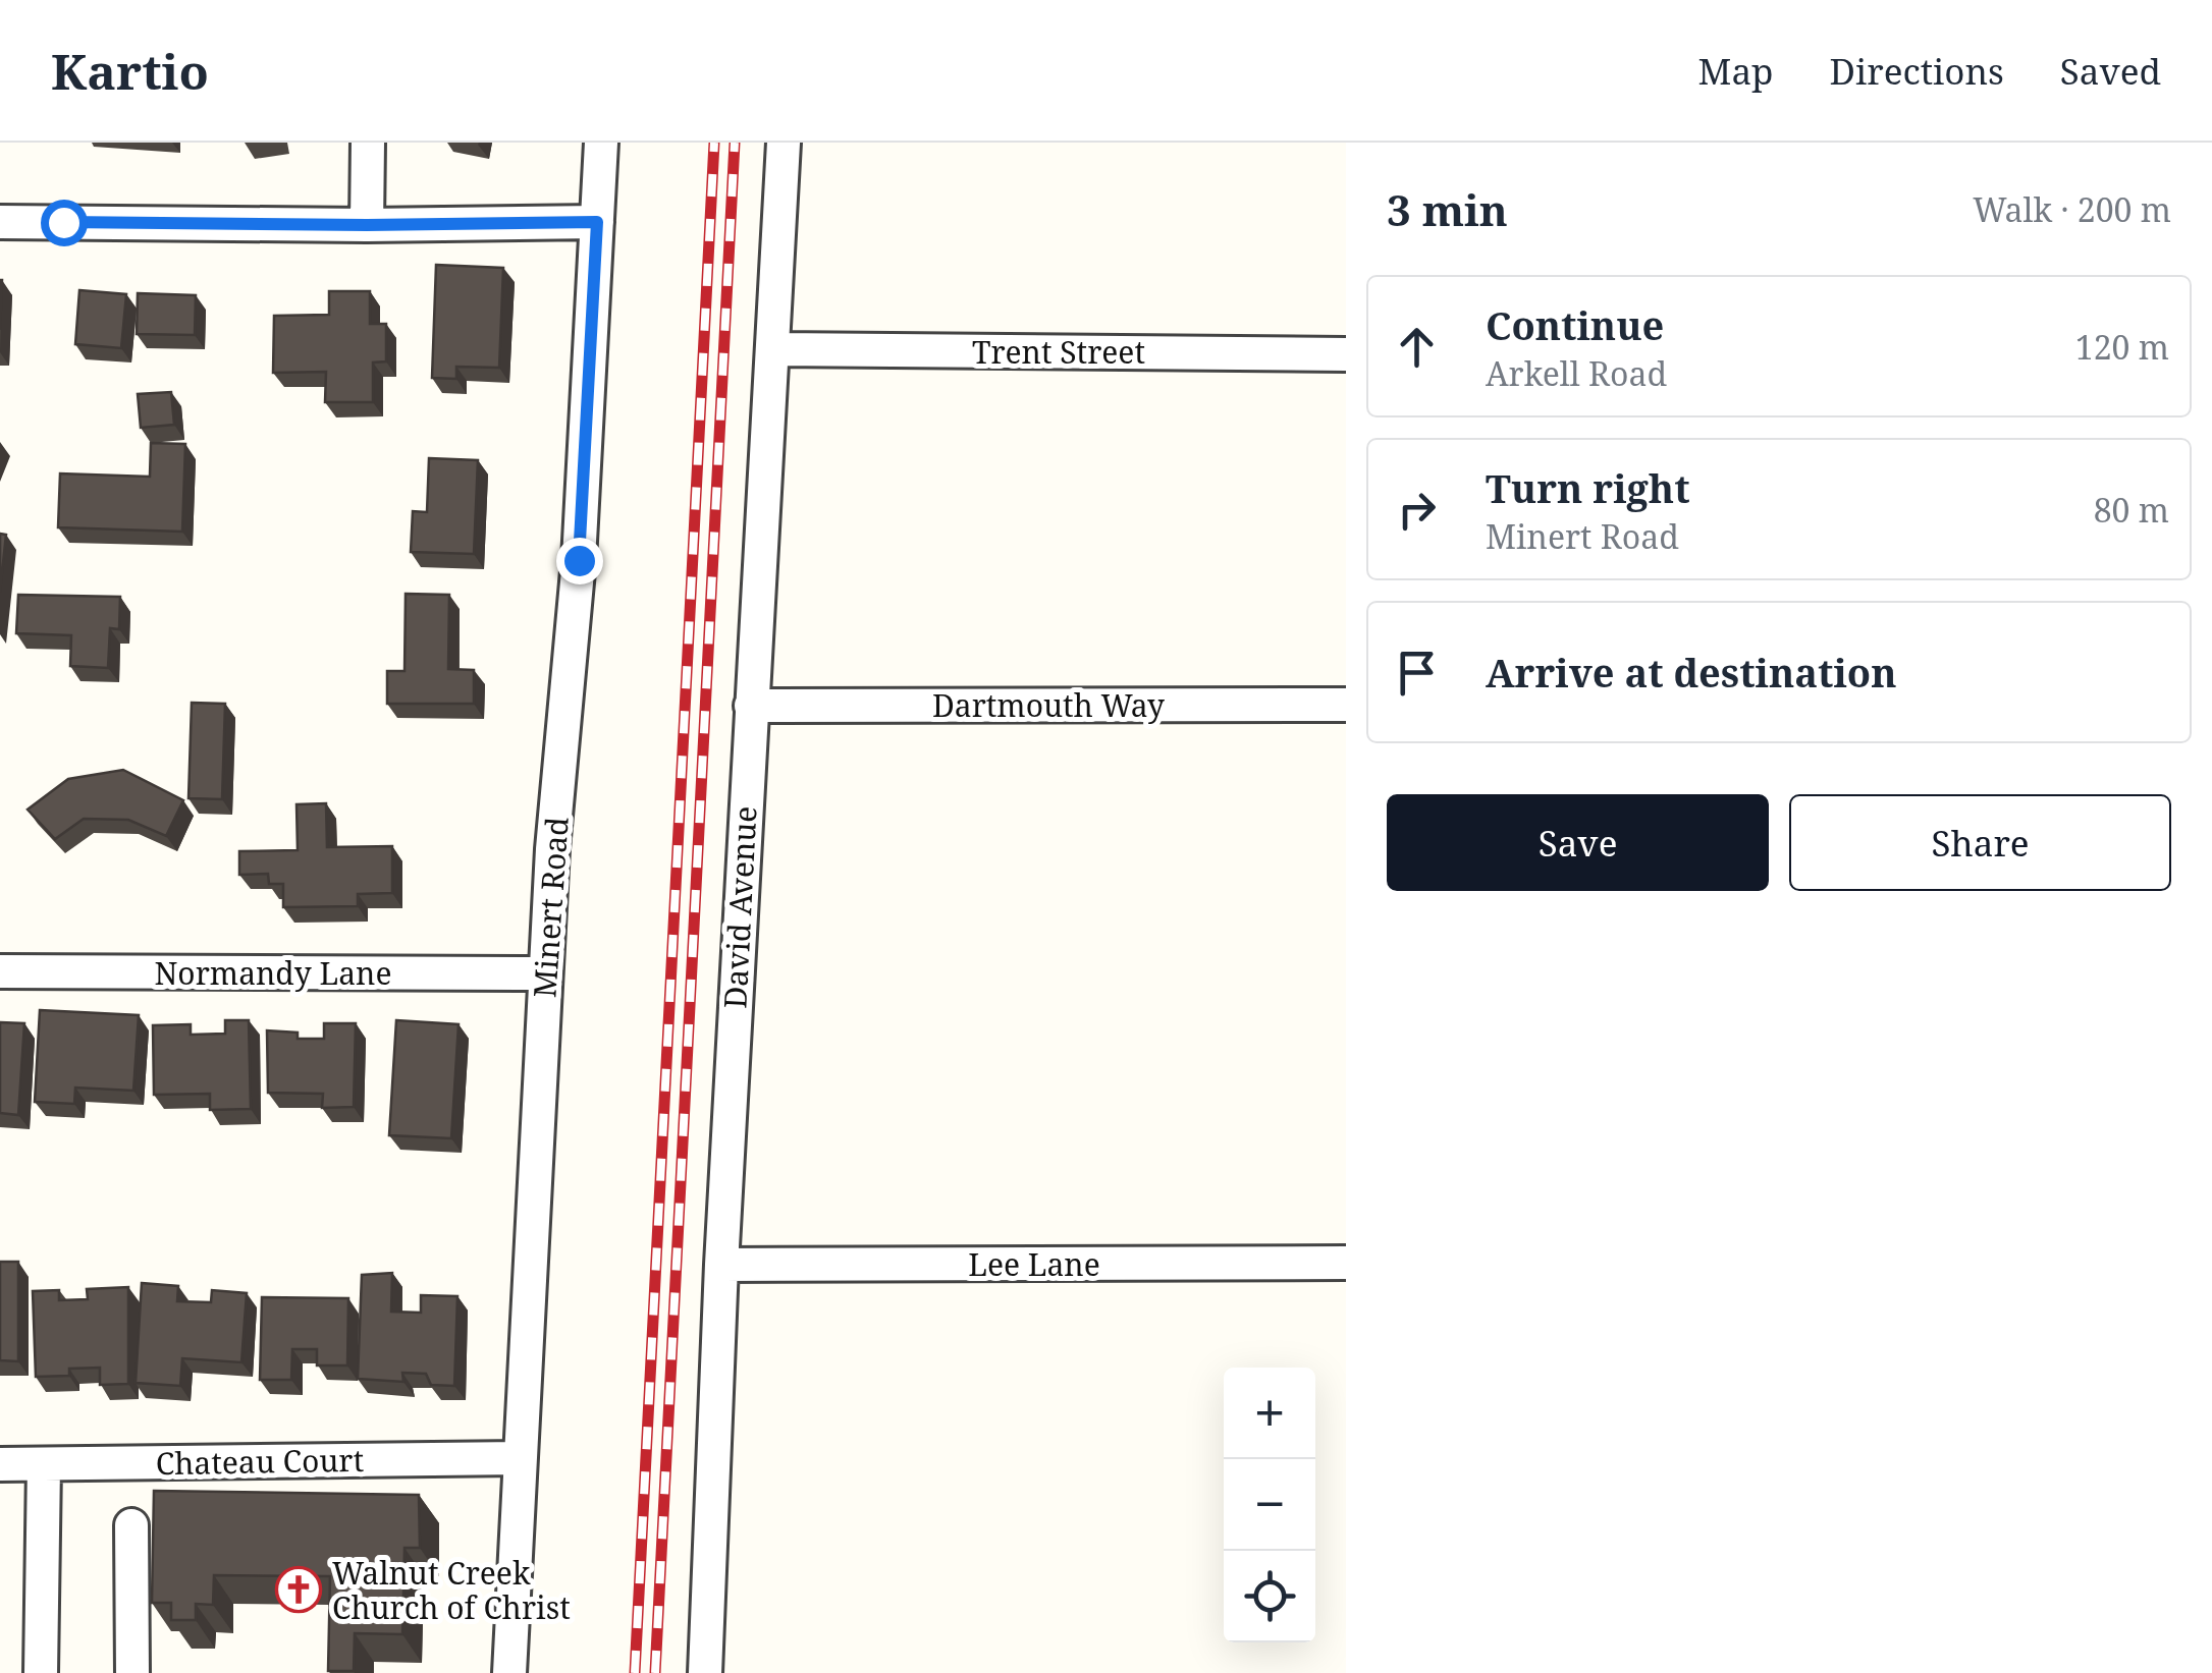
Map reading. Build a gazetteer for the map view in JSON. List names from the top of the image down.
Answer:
{
  "streets": {
    "street": [
      "Trent Street",
      "Dartmouth Way",
      "Minert Road",
      "David Avenue",
      "Normandy Lane",
      "Lee Lane",
      "Chateau Court"
    ]
  },
  "crossings": [
    ["Trent Street", "David Avenue"],
    ["Dartmouth Way", "David Avenue"],
    ["Minert Road", "Normandy Lane"],
    ["Minert Road", "Chateau Court"],
    ["David Avenue", "Lee Lane"]
  ],
  "places": {
    "church": ["Walnut Creek Church of Christ"]
  },
  "page": {
    "header": "Kartio",
    "nav": ["Map", "Directions", "Saved"],
    "heading": ["3 min", "Walk · 200 m"],
    "list": [
      ["Continue", "Arkell Road", "120 m"],
      ["Turn right", "Minert Road", "80 m"],
      "Arrive at destination"
    ],
    "buttons": ["Save", "Share"],
    "map_buttons": ["+", "−"]
  }
}
